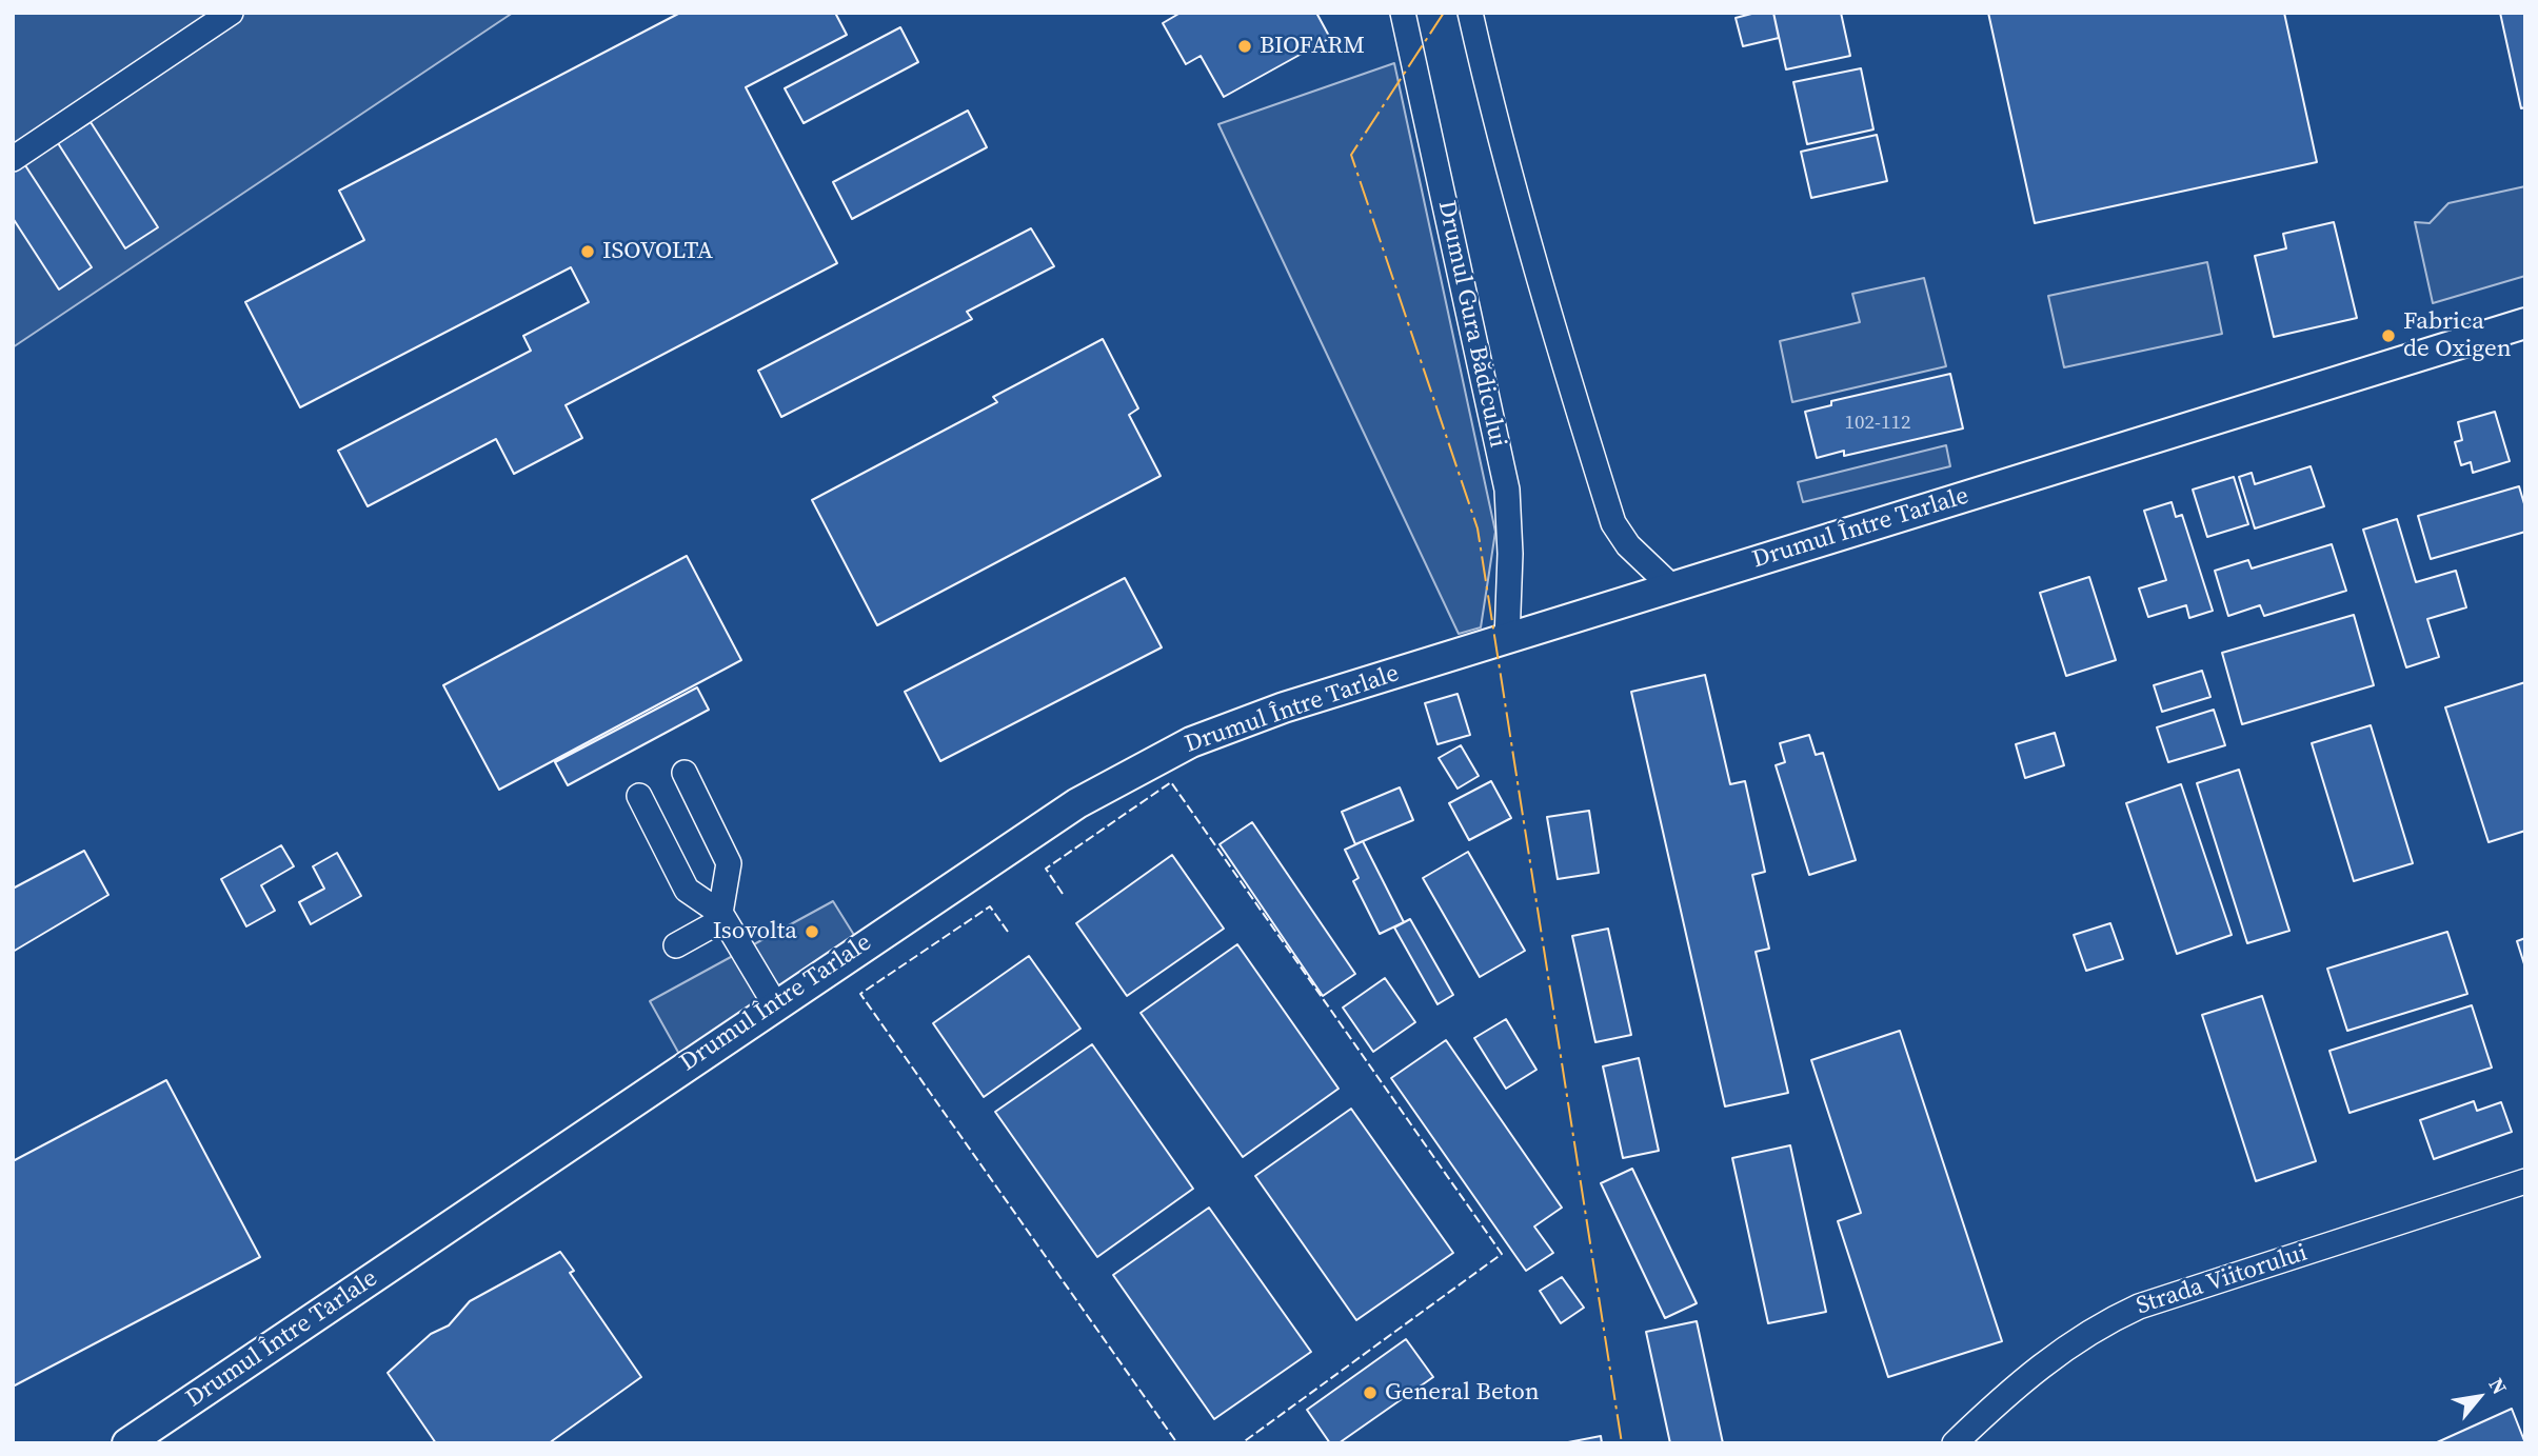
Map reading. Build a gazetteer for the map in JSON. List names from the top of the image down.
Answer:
{
  "streets": {
    "main road": ["Drumul Între Tarlale"],
    "street": ["Drumul Gura Bădicului", "Strada Viitorului"]
  },
  "crossings": [
    ["Drumul Gura Bădicului", "Drumul Între Tarlale"]
  ],
  "places": [
    "BIOFARM",
    "ISOVOLTA",
    "Fabrica de Oxigen",
    "Isovolta",
    "General Beton"
  ],
  "house_numbers": ["102-112"],
  "north": "top right"
}
